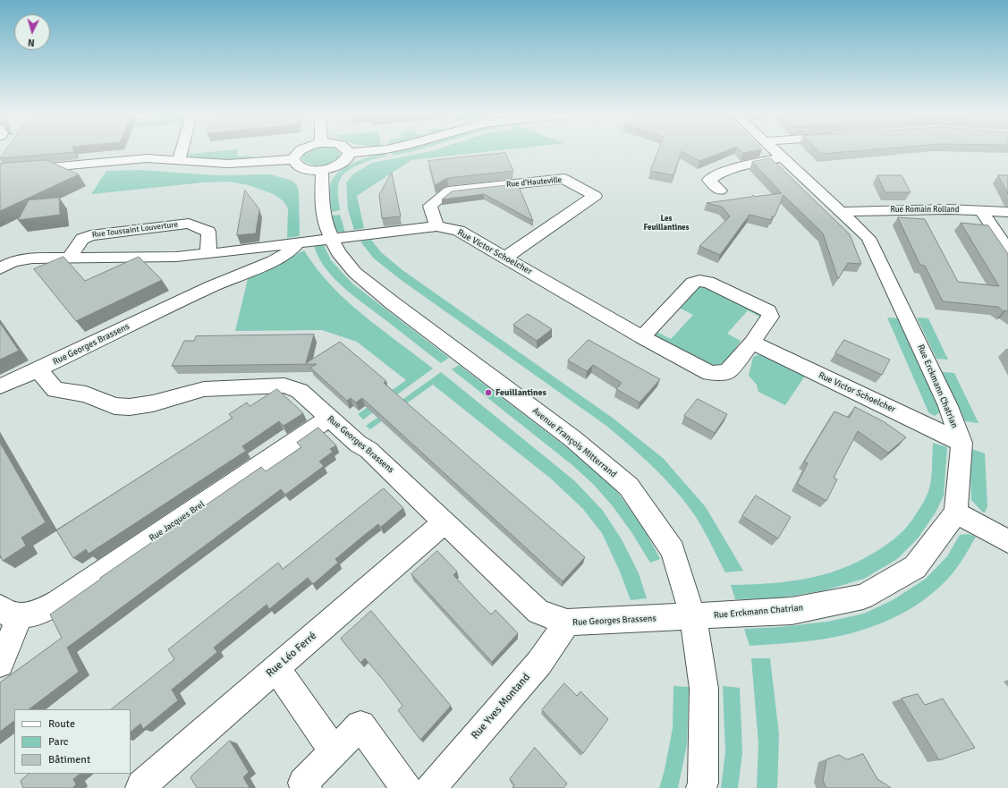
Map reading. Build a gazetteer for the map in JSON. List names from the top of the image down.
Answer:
{
  "streets": {
    "street": [
      "Rue d'Hauteville",
      "Rue Romain Rolland",
      "Rue Toussaint Louverture",
      "Rue Victor Schoelcher",
      "Rue Georges Brassens",
      "Rue Erckmann Chatrian",
      "Avenue François Mitterrand",
      "Rue Jacques Brel",
      "Rue Léo Ferré",
      "Rue Yves Montand"
    ]
  },
  "crossings": [
    ["Rue d'Hauteville", "Rue Victor Schoelcher"],
    ["Rue Romain Rolland", "Rue Erckmann Chatrian"],
    ["Rue Victor Schoelcher", "Rue Erckmann Chatrian"],
    ["Rue Victor Schoelcher", "Avenue François Mitterrand"],
    ["Rue Georges Brassens", "Rue Erckmann Chatrian"],
    ["Rue Georges Brassens", "Avenue François Mitterrand"],
    ["Rue Georges Brassens", "Rue Jacques Brel"],
    ["Rue Georges Brassens", "Rue Léo Ferré"],
    ["Rue Georges Brassens", "Rue Yves Montand"],
    ["Rue Erckmann Chatrian", "Avenue François Mitterrand"]
  ],
  "districts": ["Les Feuillantines"],
  "places": ["Feuillantines"],
  "legend": ["Route", "Parc", "Bâtiment"],
  "north": "bottom"
}
